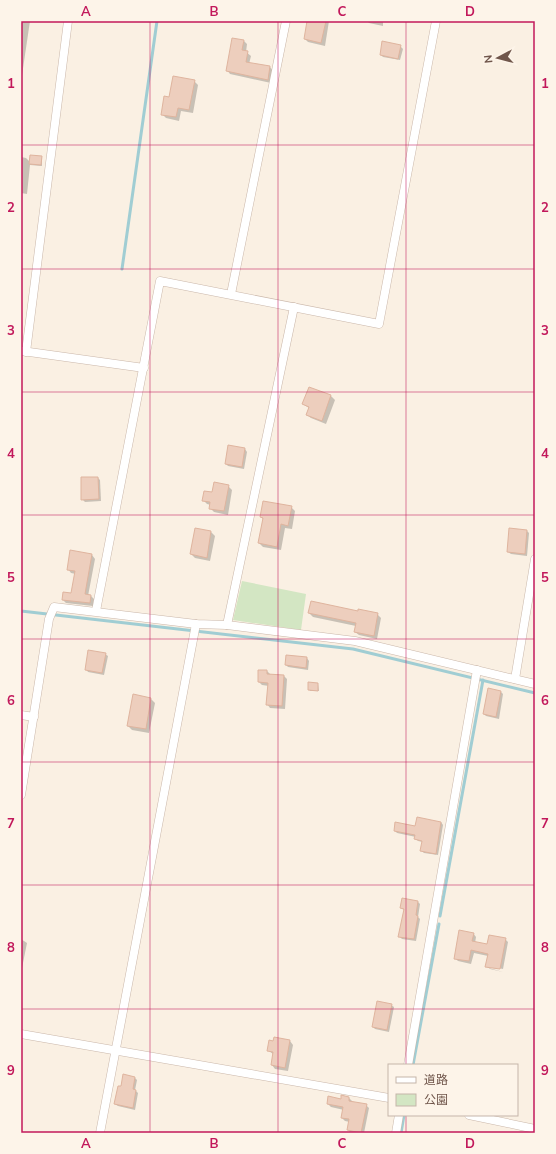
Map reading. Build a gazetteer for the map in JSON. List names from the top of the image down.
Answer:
{
  "legend": ["道路", "公園"],
  "north": "left",
  "grid": {
    "columns": [
      "A",
      "B",
      "C",
      "D"
    ],
    "rows": [
      "1",
      "2",
      "3",
      "4",
      "5",
      "6",
      "7",
      "8",
      "9"
    ]
  }
}
